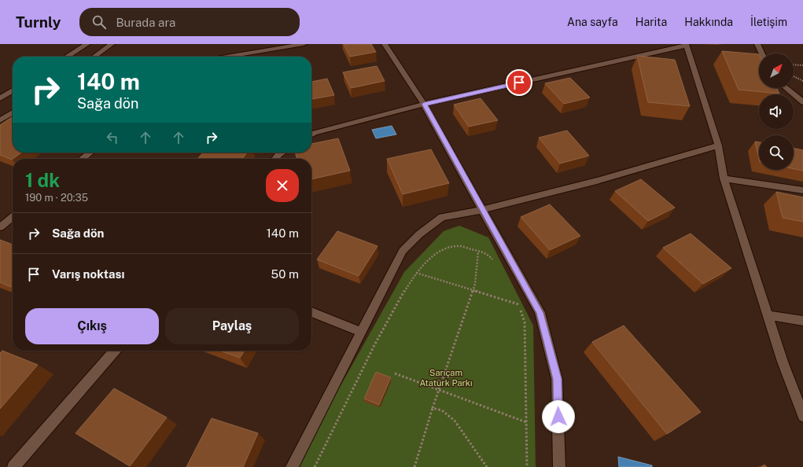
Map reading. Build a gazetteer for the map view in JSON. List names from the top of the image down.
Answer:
{
  "parks": ["Sarıçam Atatürk Parkı"],
  "north": "top right",
  "page": {
    "header": "Turnly",
    "search": "Burada ara",
    "nav": [
      "Ana sayfa",
      "Harita",
      "Hakkında",
      "İletişim"
    ],
    "turn": ["140 m", "Sağa dön"],
    "heading": ["1 dk", "190 m · 20:35"],
    "list": [
      {
        "name": "Sağa dön",
        "value": "140 m"
      },
      {
        "name": "Varış noktası",
        "value": "50 m"
      }
    ],
    "buttons": ["Çıkış", "Paylaş"]
  }
}
